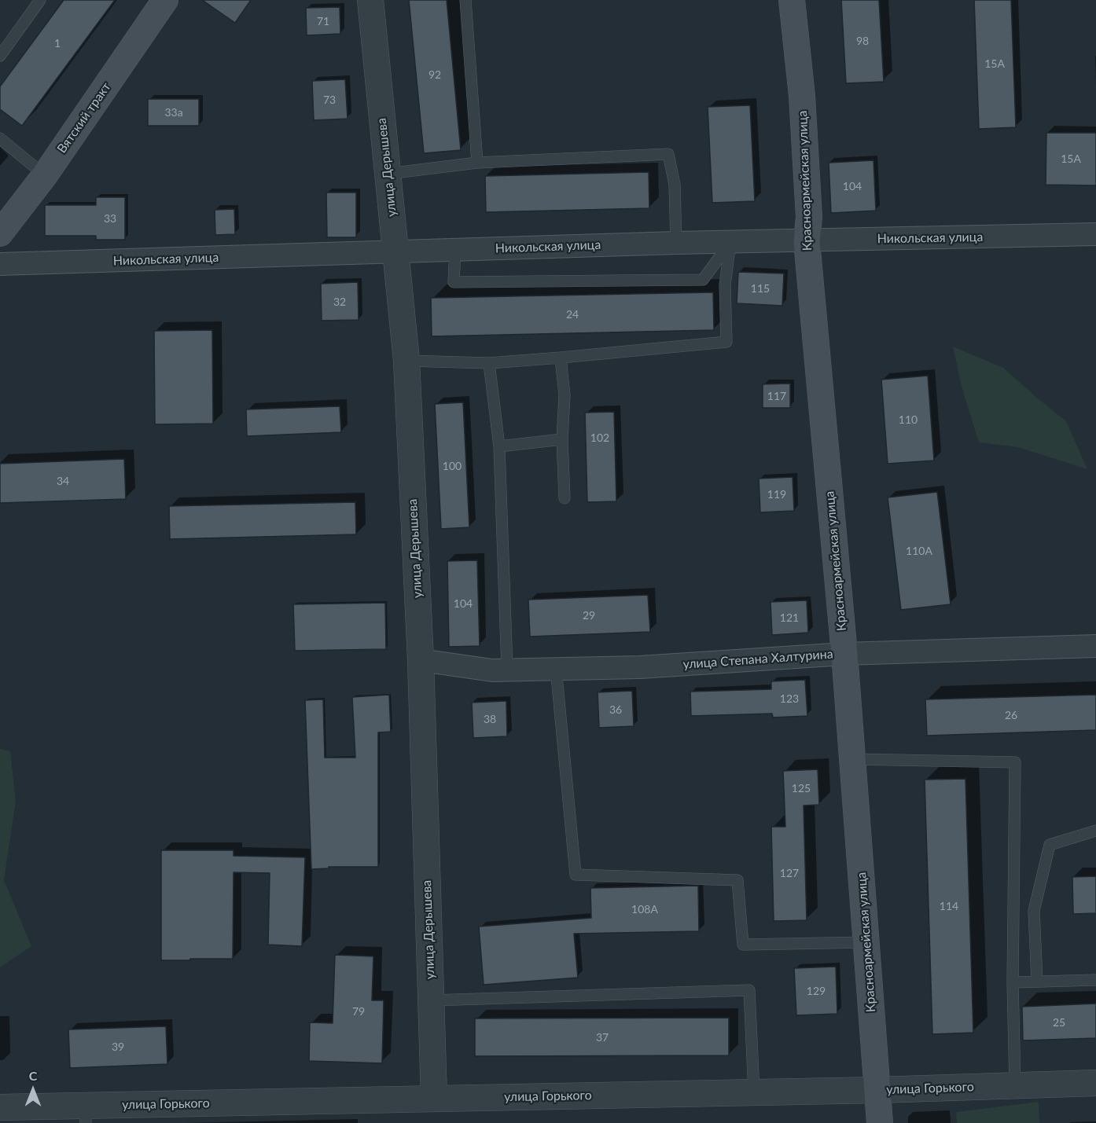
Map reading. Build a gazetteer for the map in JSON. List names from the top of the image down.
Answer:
{
  "streets": {
    "main road": ["Вятский тракт", "Красноармейская улица"],
    "street": [
      "улица Дерышева",
      "Никольская улица",
      "улица Степана Халтурина",
      "улица Горького"
    ]
  },
  "crossings": [
    ["улица Дерышева", "Никольская улица"],
    ["улица Дерышева", "улица Степана Халтурина"],
    ["улица Дерышева", "улица Горького"],
    ["Красноармейская улица", "Никольская улица"],
    ["Красноармейская улица", "улица Степана Халтурина"],
    ["Красноармейская улица", "улица Горького"]
  ],
  "house_numbers": [
    "71",
    "98",
    "1",
    "15А",
    "92",
    "73",
    "33а",
    "15А",
    "104",
    "33",
    "115",
    "32",
    "24",
    "117",
    "110",
    "102",
    "100",
    "34",
    "119",
    "110А",
    "104",
    "29",
    "121",
    "123",
    "36",
    "26",
    "38",
    "125",
    "127",
    "114",
    "108А",
    "129",
    "79",
    "25",
    "37",
    "39"
  ],
  "north": "top"
}
